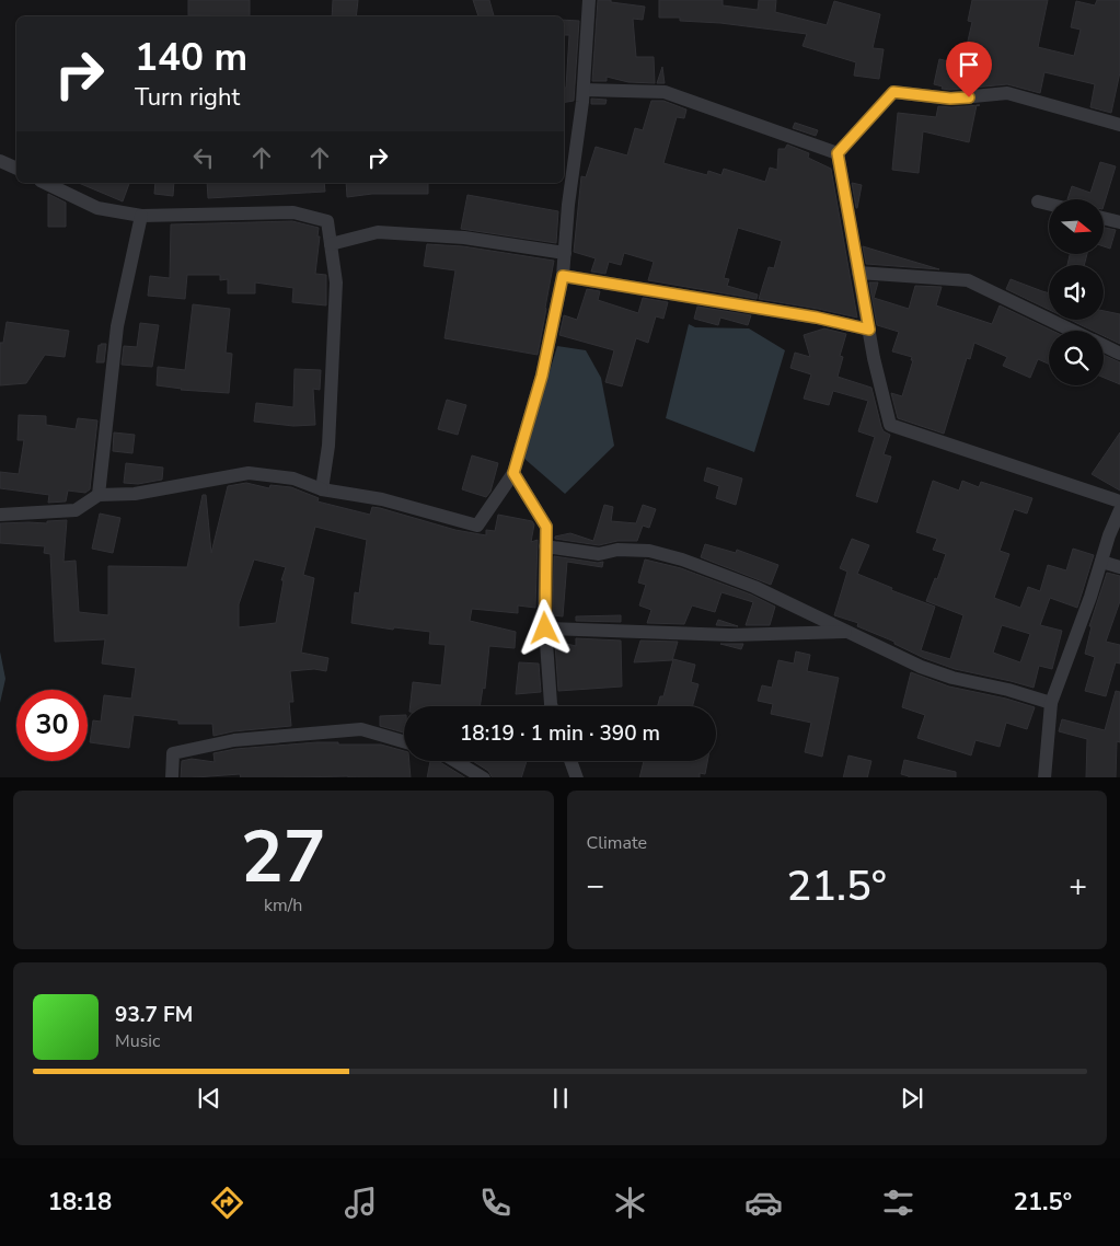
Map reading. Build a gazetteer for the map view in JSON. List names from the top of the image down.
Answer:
{
  "north": "right",
  "page": {
    "turn": ["140 m", "Turn right"],
    "limit": "30",
    "trip": "18:19 · 1 min · 390 m",
    "tile": [
      ["27", "km/h"],
      "Climate"
    ],
    "heat": ["−", "21.5°", "+"],
    "song": ["93.7 FM", "Music"],
    "tabs": ["18:18", "21.5°"]
  }
}
